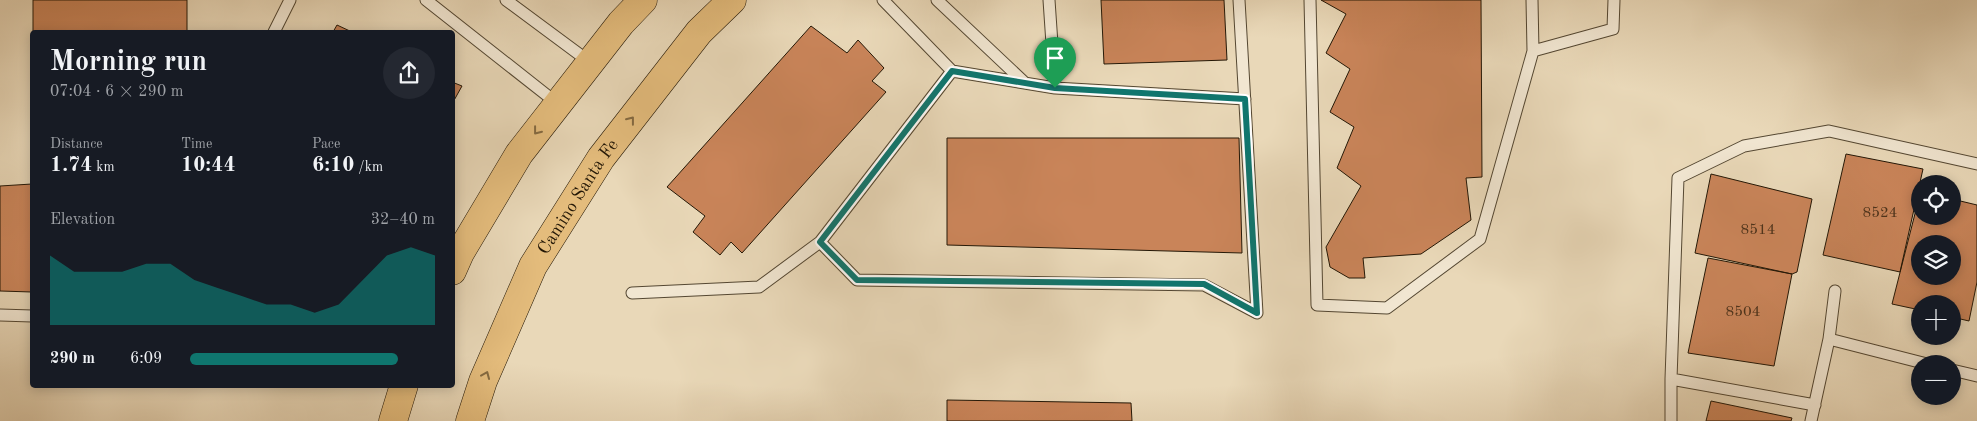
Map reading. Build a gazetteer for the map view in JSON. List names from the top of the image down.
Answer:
{
  "streets": {
    "main road": ["Camino Santa Fe"]
  },
  "house_numbers": ["8524", "8514", "8504"],
  "page": {
    "heading": ["Morning run", "07:04 · 6 × 290 m"],
    "stats": [
      ["Distance", "1.74 km"],
      ["Time", "10:44"],
      ["Pace", "6:10 /km"]
    ],
    "map_buttons": ["+", "−"],
    "chart": ["Elevation", "32–40 m"],
    "list": [
      {
        "name": "290 m",
        "note": "6:09"
      }
    ]
  }
}
